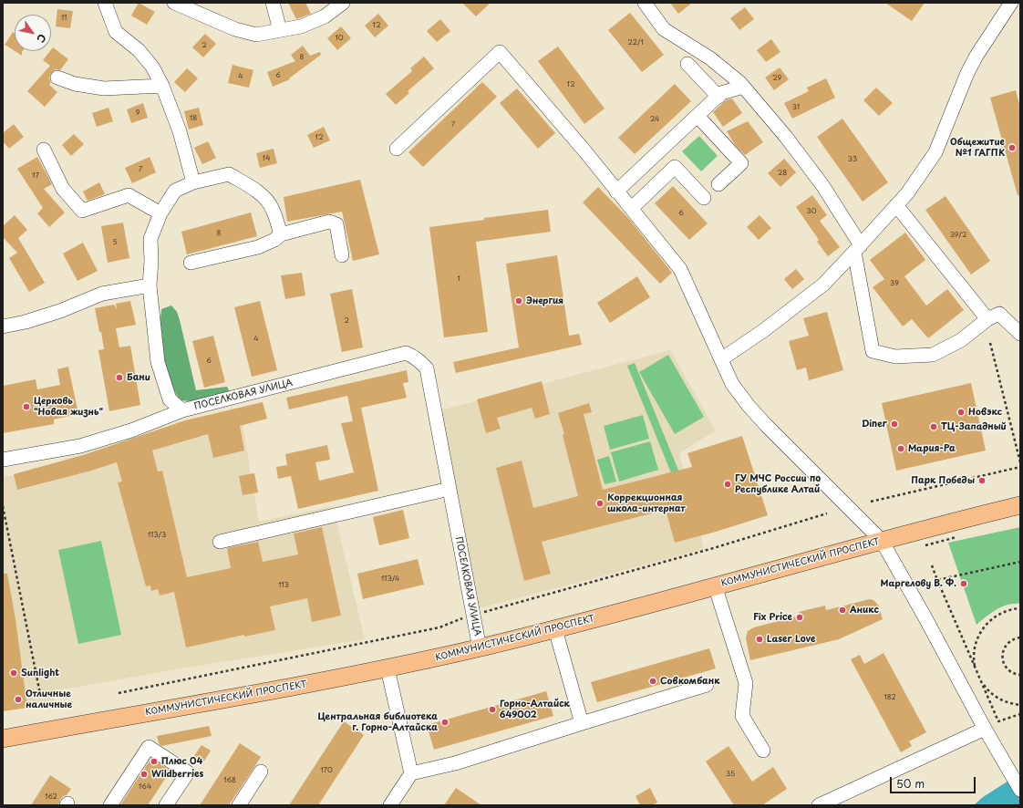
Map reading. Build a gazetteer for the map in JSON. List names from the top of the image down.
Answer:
{
  "streets": {
    "main road": ["КОММУНИСТИЧЕСКИЙ ПРОСПЕКТ"],
    "street": ["ПОСЕЛКОВАЯ УЛИЦА"]
  },
  "crossings": [
    ["ПОСЕЛКОВАЯ УЛИЦА", "КОММУНИСТИЧЕСКИЙ ПРОСПЕКТ"]
  ],
  "places": [
    "Общежитие №1 ГАГПК",
    "Энергия",
    "Бани",
    "Церковь \"Новая жизнь\"",
    "Новэкс",
    "Diner",
    "ТЦ-Западный",
    "Мария-Ра",
    "Парк Победы",
    "ГУ МЧС России по Республике Алтай",
    "Коррекционная школа-интернат",
    "Маргелову В. Ф.",
    "Аникс",
    "Fix Price",
    "Laser Love",
    "Sunlight",
    "Совкомбанк",
    "Отличные наличные",
    "Горно-Алтайск 649002",
    "Центральная библиотека г. Горно-Алтайска",
    "Плюс 04",
    "Wildberries"
  ],
  "house_numbers": [
    "11",
    "12",
    "10",
    "22/1",
    "2",
    "8",
    "6",
    "4",
    "29",
    "12",
    "31",
    "9",
    "18",
    "24",
    "7",
    "12",
    "14",
    "33",
    "7",
    "28",
    "17",
    "30",
    "6",
    "8",
    "39/2",
    "5",
    "1",
    "39",
    "2",
    "4",
    "6",
    "113/3",
    "113/4",
    "113",
    "182",
    "170",
    "35",
    "168",
    "164",
    "162"
  ],
  "scale_bar": "50 m",
  "north": "bottom right"
}
